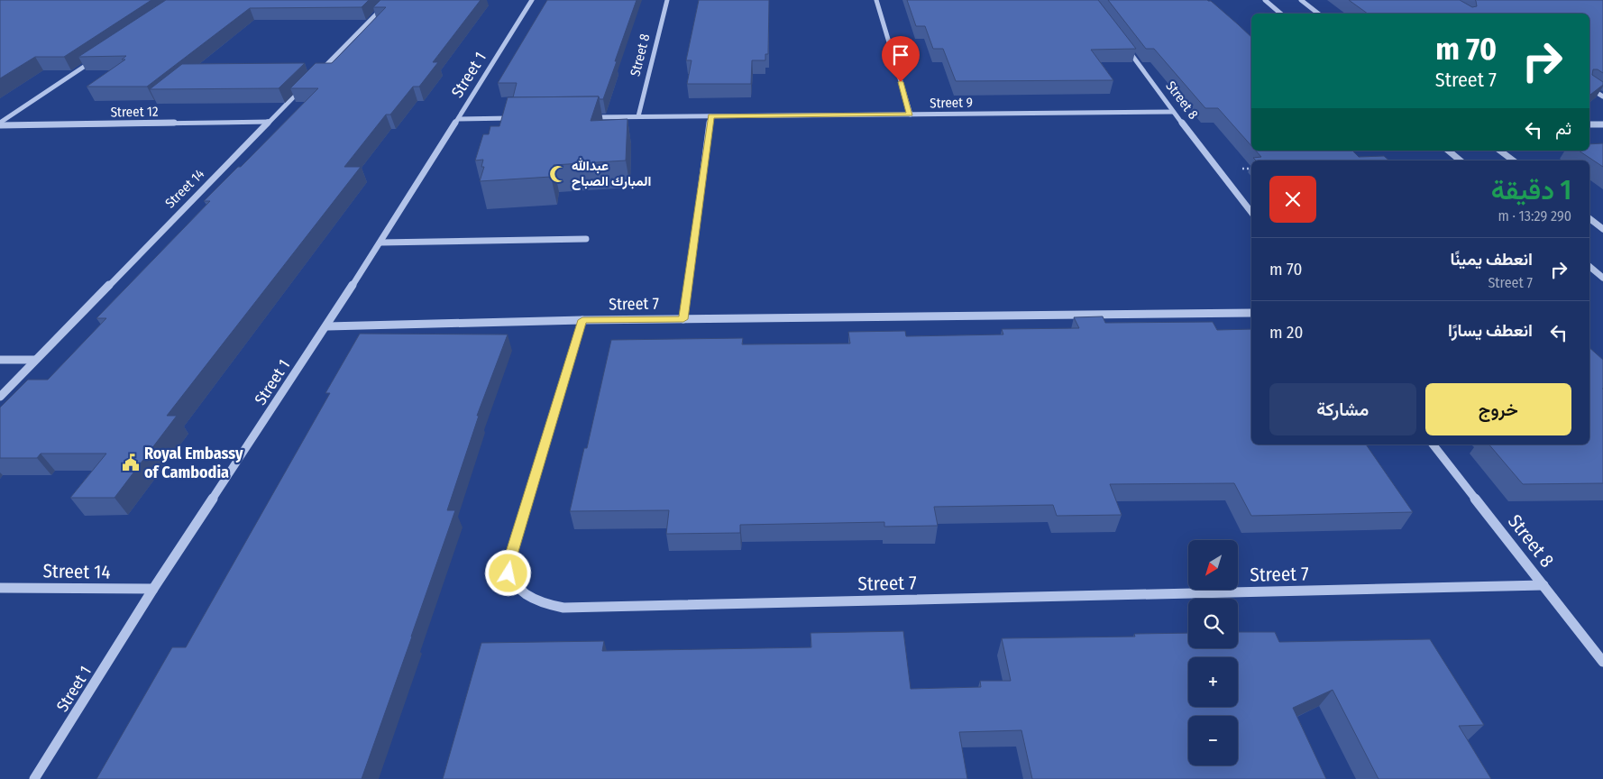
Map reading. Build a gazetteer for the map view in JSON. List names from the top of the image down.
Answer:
{
  "streets": {
    "street": [
      "Street 8",
      "Street 1",
      "Street 9",
      "Street 12",
      "Street 14",
      "Street 7"
    ]
  },
  "crossings": [
    ["Street 8", "Street 9"],
    ["Street 8", "Street 7"],
    ["Street 1", "Street 14"],
    ["Street 1", "Street 7"],
    ["Street 12", "Street 14"]
  ],
  "places": {
    "mosque": ["عبدالله المبارك الصباح"],
    "public building": ["Royal Embassy of Cambodia"]
  },
  "north": "bottom left",
  "page": {
    "turn": ["70 m", "Street 7"],
    "then": "ثم",
    "heading": ["1 دقيقة", "290 m · 13:29"],
    "list": [
      {
        "name": "انعطف يمينًا",
        "note": "Street 7",
        "value": "70 m"
      },
      {
        "name": "انعطف يسارًا",
        "value": "20 m"
      }
    ],
    "buttons": ["خروج", "مشاركة"],
    "map_buttons": ["+", "−"]
  }
}
